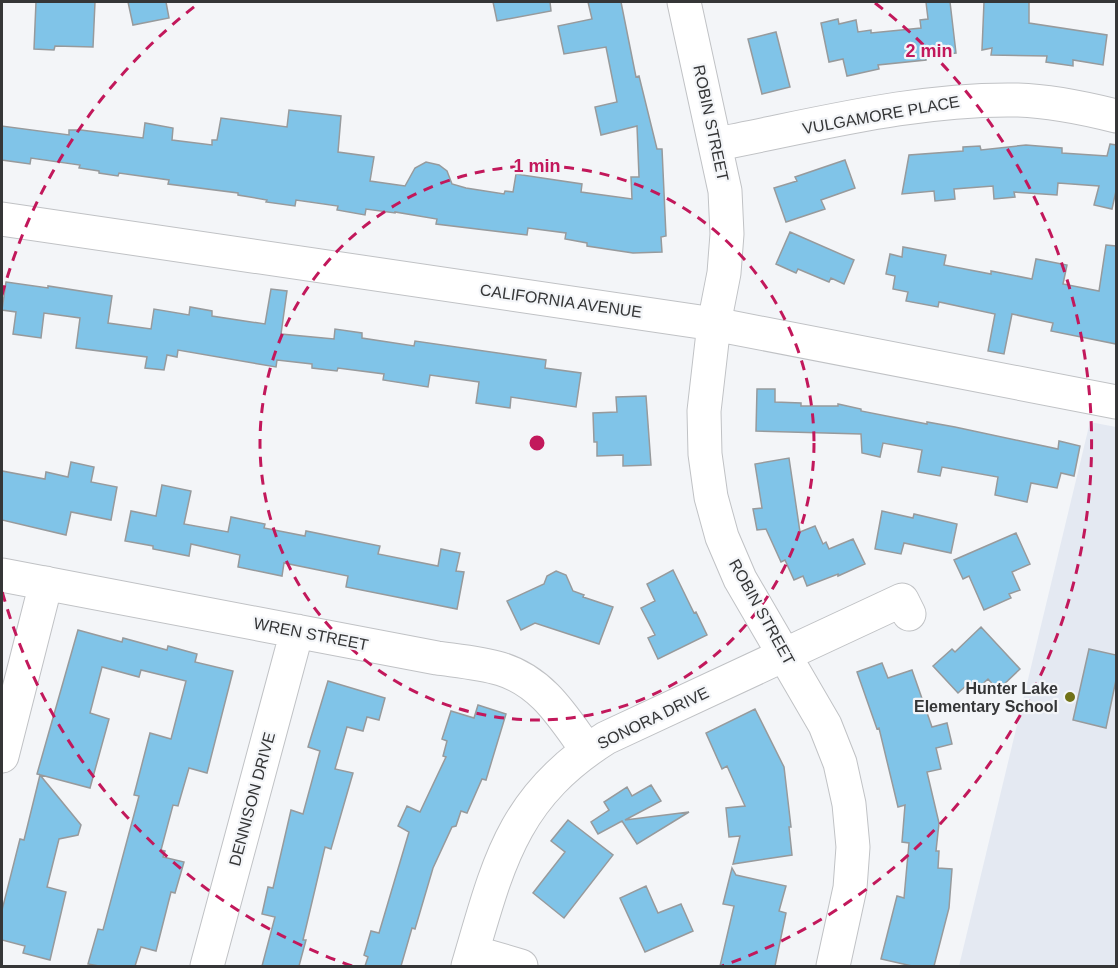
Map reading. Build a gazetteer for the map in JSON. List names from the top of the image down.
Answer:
{
  "streets": {
    "street": [
      "VULGAMORE PLACE",
      "ROBIN STREET",
      "CALIFORNIA AVENUE",
      "WREN STREET",
      "SONORA DRIVE",
      "DENNISON DRIVE"
    ]
  },
  "crossings": [
    ["VULGAMORE PLACE", "ROBIN STREET"],
    ["ROBIN STREET", "CALIFORNIA AVENUE"],
    ["ROBIN STREET", "SONORA DRIVE"],
    ["WREN STREET", "SONORA DRIVE"],
    ["WREN STREET", "DENNISON DRIVE"]
  ],
  "places": ["Hunter Lake Elementary School"],
  "rings": ["2 min", "1 min"]
}
